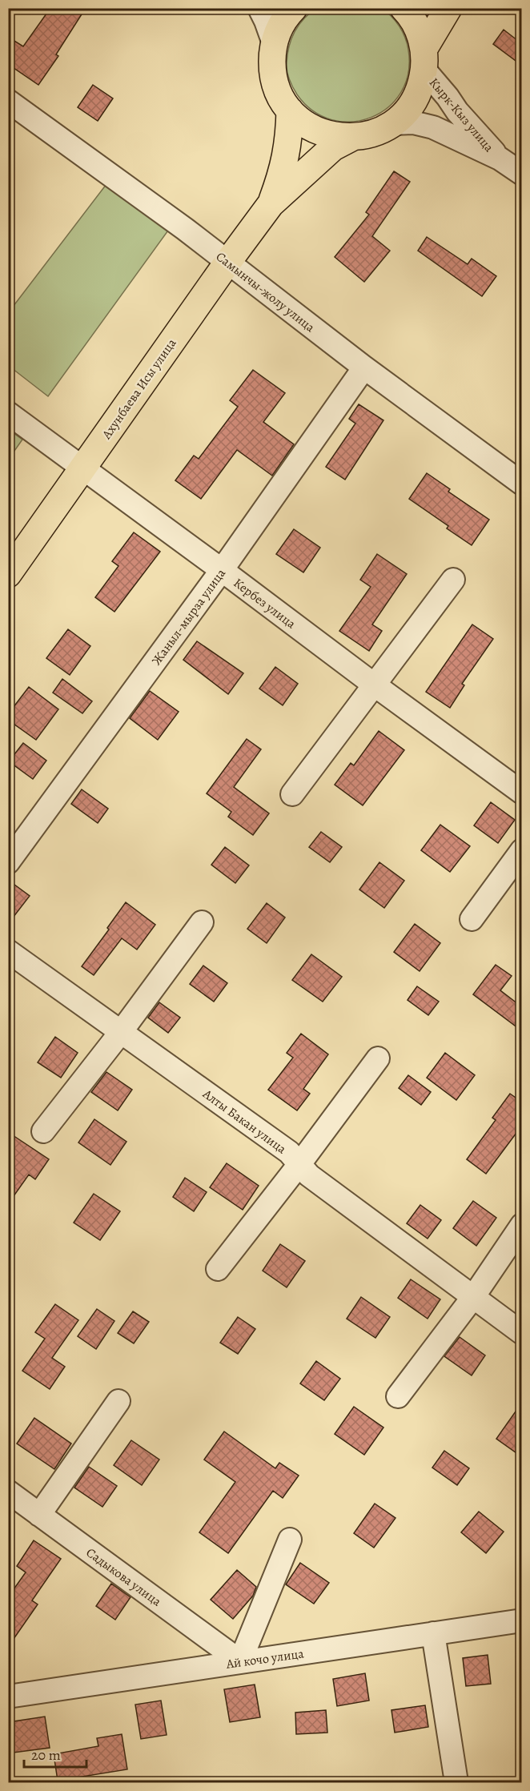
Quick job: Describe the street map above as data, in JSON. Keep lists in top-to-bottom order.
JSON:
{
  "streets": {
    "main road": ["Ахунбаева Исы улица"],
    "street": [
      "Кырк-Кыз улица",
      "Самынчы-жолу улица",
      "Кербез улица",
      "Жаныл-мырза улица",
      "Алты Бакан улица",
      "Садыкова улица",
      "Ай кочо улица"
    ]
  },
  "crossings": [
    ["Самынчы-жолу улица", "Ахунбаева Исы улица"],
    ["Самынчы-жолу улица", "Жаныл-мырза улица"],
    ["Ахунбаева Исы улица", "Кербез улица"],
    ["Кербез улица", "Жаныл-мырза улица"],
    ["Садыкова улица", "Ай кочо улица"]
  ],
  "scale_bar": "20 m"
}
